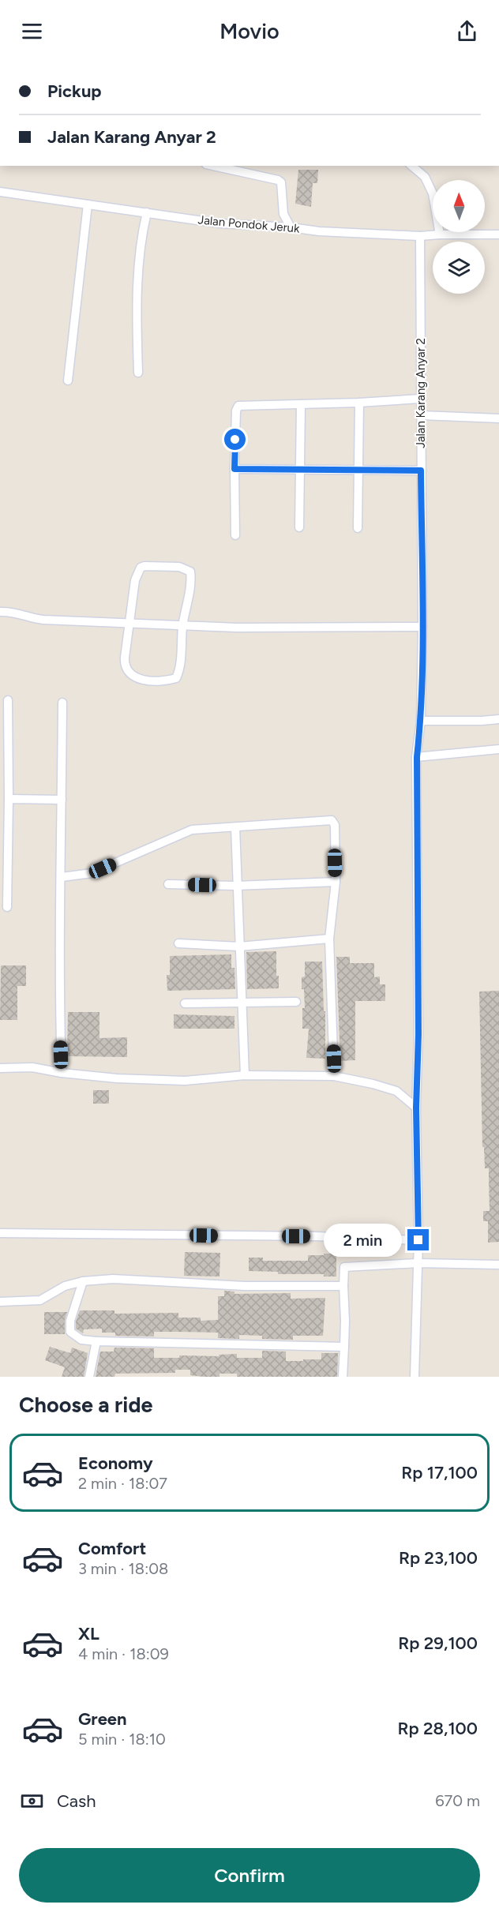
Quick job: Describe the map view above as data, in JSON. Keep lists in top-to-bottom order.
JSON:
{
  "streets": {
    "street": ["Jalan Pondok Jeruk", "Jalan Karang Anyar 2"]
  },
  "crossings": [
    ["Jalan Pondok Jeruk", "Jalan Karang Anyar 2"]
  ],
  "north": "top",
  "page": {
    "header": "Movio",
    "banner": ["Pickup", "Jalan Karang Anyar 2"],
    "bubble": "2 min",
    "heading": "Choose a ride",
    "list": [
      {
        "name": "Economy",
        "note": "2 min · 18:07",
        "value": "Rp 17,100"
      },
      {
        "name": "Comfort",
        "note": "3 min · 18:08",
        "value": "Rp 23,100"
      },
      {
        "name": "XL",
        "note": "4 min · 18:09",
        "value": "Rp 29,100"
      },
      {
        "name": "Green",
        "note": "5 min · 18:10",
        "value": "Rp 28,100"
      }
    ],
    "pay": ["Cash", "670 m"],
    "buttons": "Confirm"
  }
}
